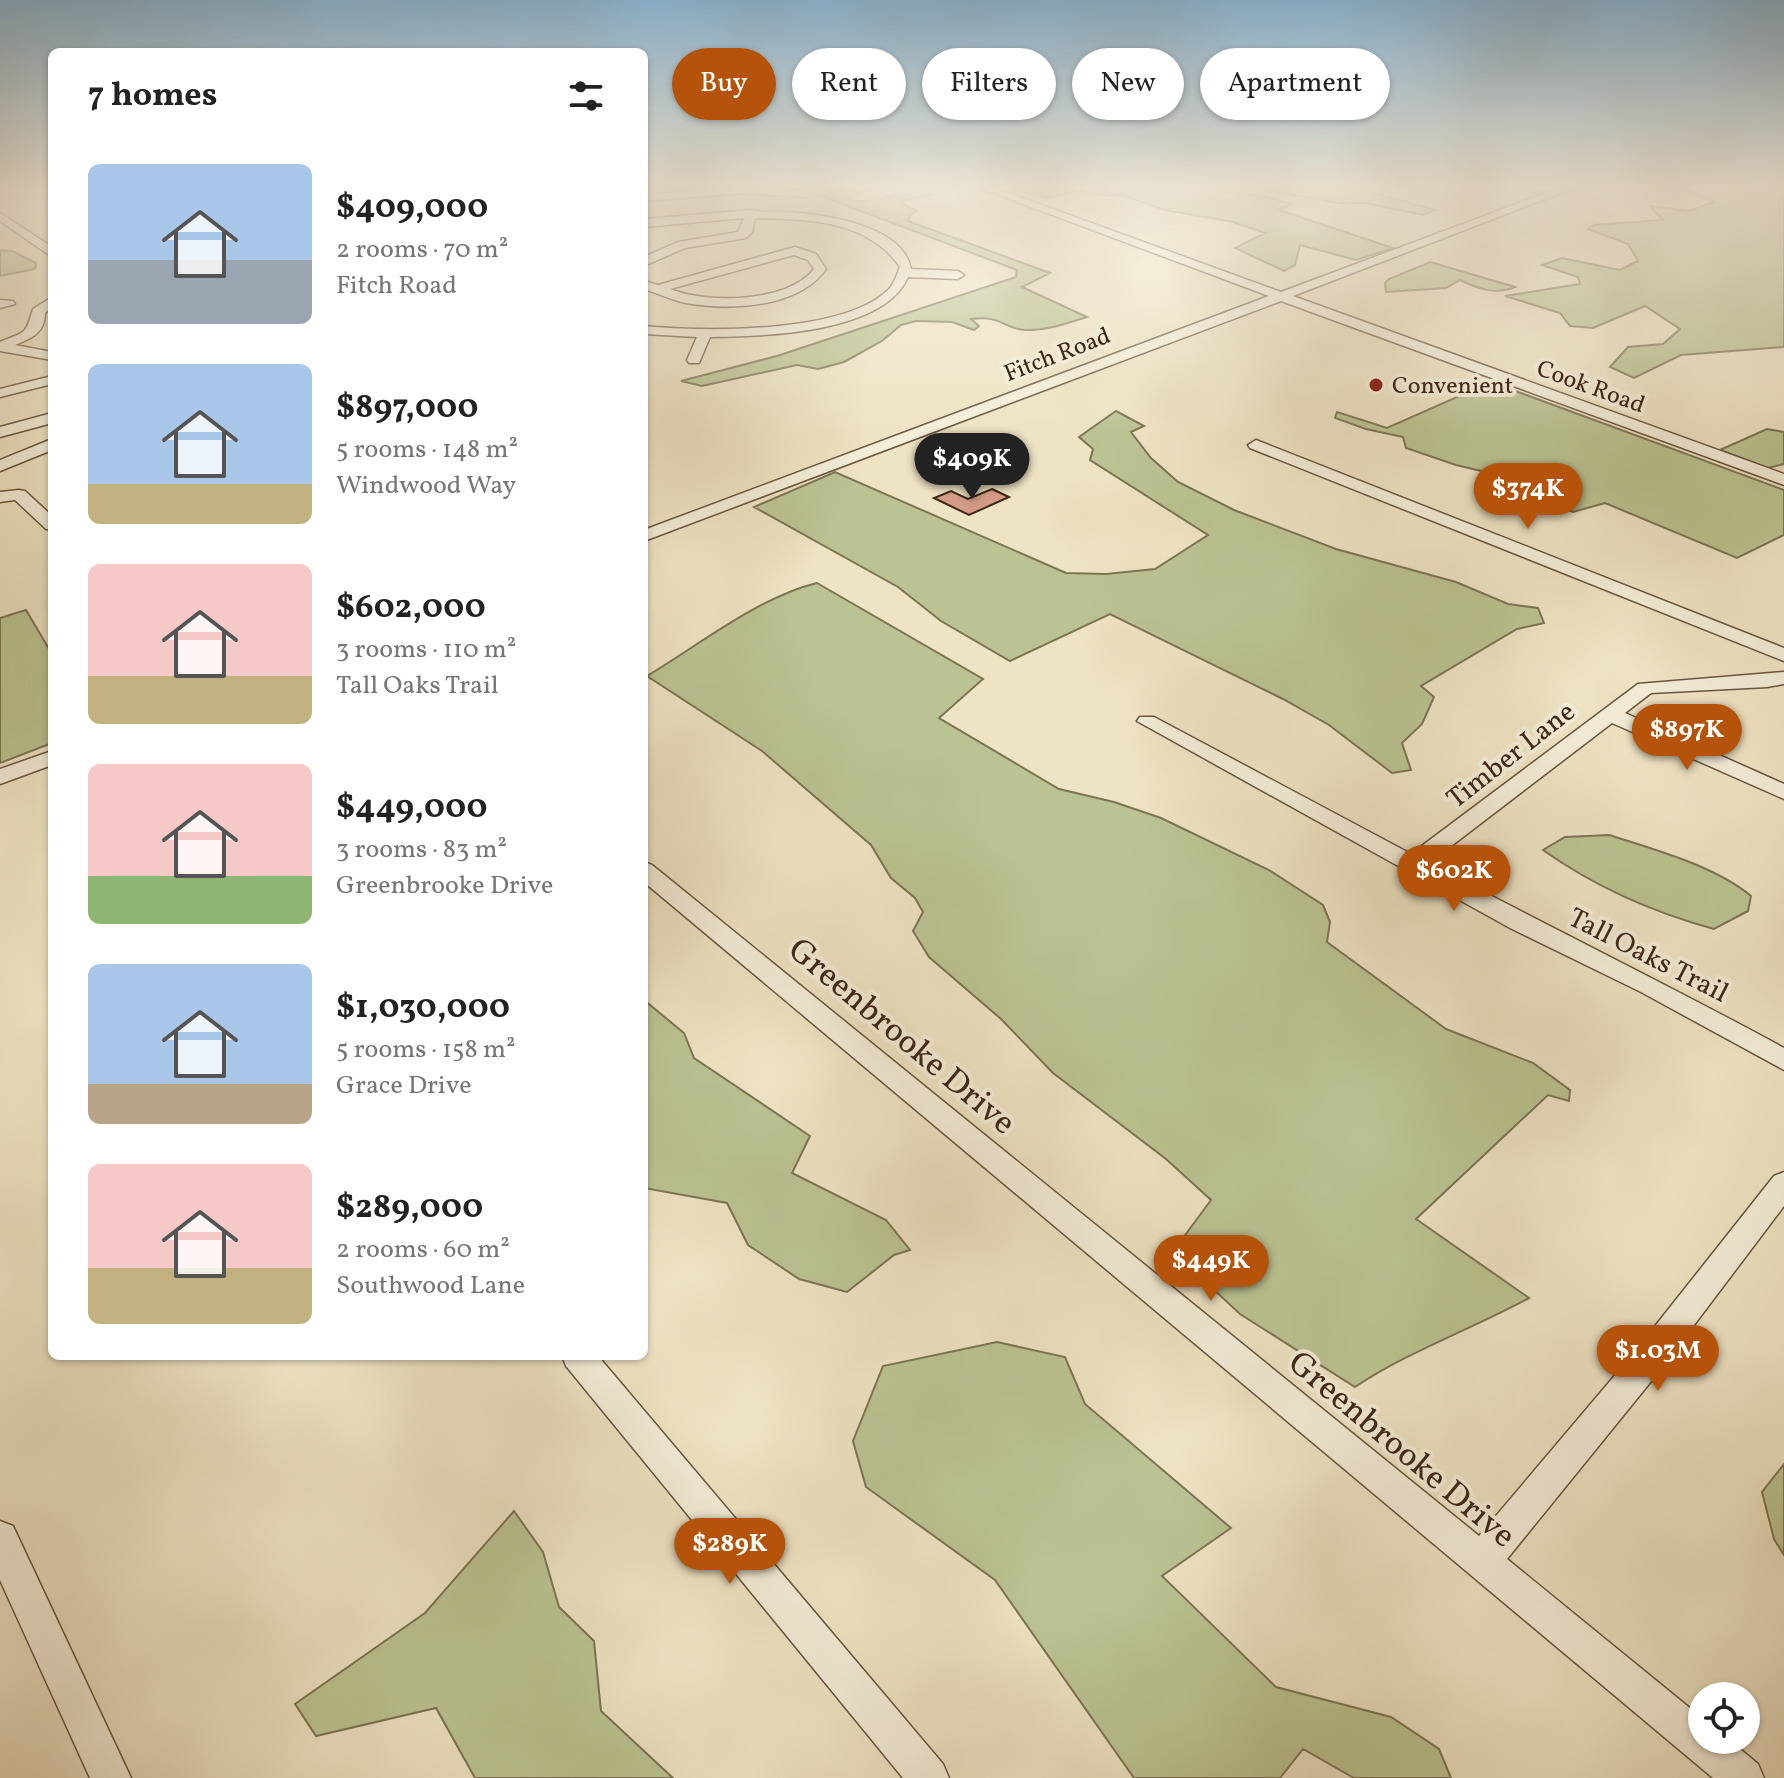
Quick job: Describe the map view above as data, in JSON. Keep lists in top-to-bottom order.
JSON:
{
  "streets": {
    "street": [
      "Fitch Road",
      "Cook Road",
      "Timber Lane",
      "Tall Oaks Trail",
      "Greenbrooke Drive"
    ]
  },
  "crossings": [
    ["Fitch Road", "Cook Road"],
    ["Timber Lane", "Tall Oaks Trail"]
  ],
  "places": ["Convenient"],
  "page": {
    "chip": [
      "Buy",
      "Rent",
      "Filters",
      "New",
      "Apartment"
    ],
    "heading": "7 homes",
    "list": [
      {
        "name": "$409,000",
        "note": "2 rooms · 70 m² · Fitch Road"
      },
      {
        "name": "$897,000",
        "note": "5 rooms · 148 m² · Windwood Way"
      },
      {
        "name": "$602,000",
        "note": "3 rooms · 110 m² · Tall Oaks Trail"
      },
      {
        "name": "$449,000",
        "note": "3 rooms · 83 m² · Greenbrooke Drive"
      },
      {
        "name": "$1,030,000",
        "note": "5 rooms · 158 m² · Grace Drive"
      },
      {
        "name": "$289,000",
        "note": "2 rooms · 60 m² · Southwood Lane"
      }
    ],
    "price": [
      "$409K",
      "$374K",
      "$897K",
      "$602K",
      "$449K",
      "$1.03M",
      "$289K"
    ]
  }
}
